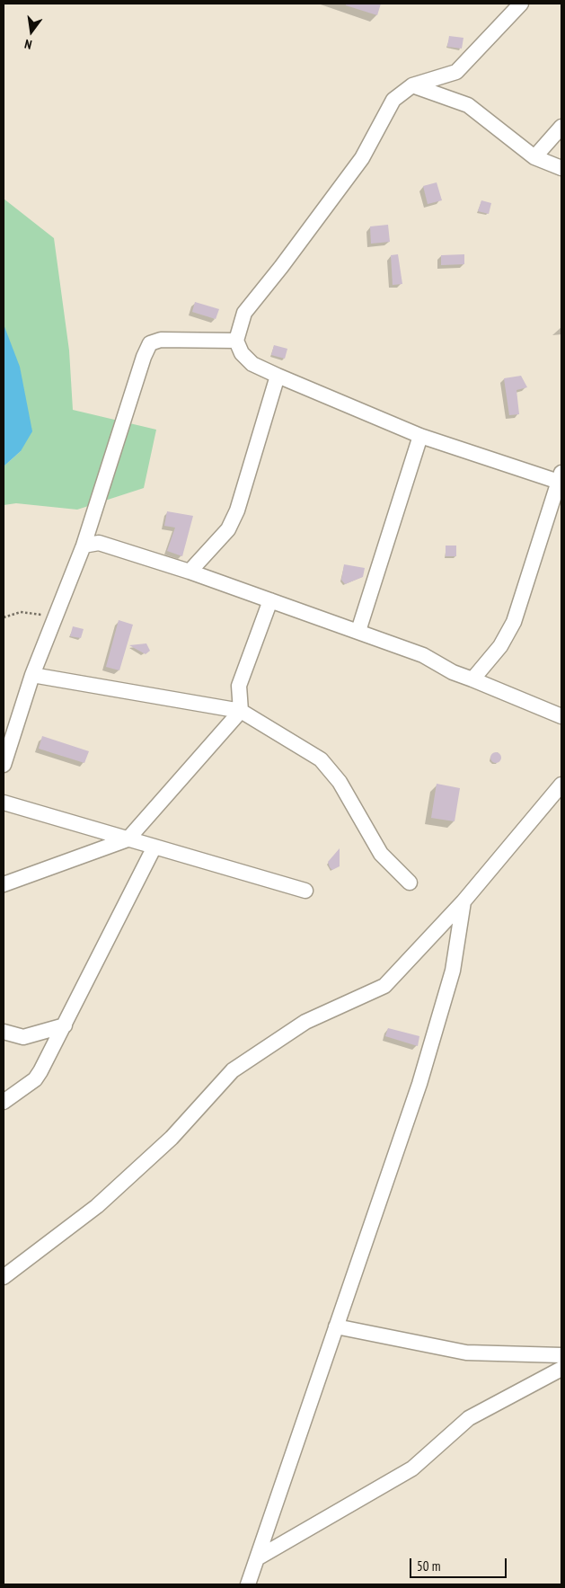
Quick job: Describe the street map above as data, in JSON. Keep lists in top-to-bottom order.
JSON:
{
  "scale_bar": "50 m",
  "north": "bottom"
}
